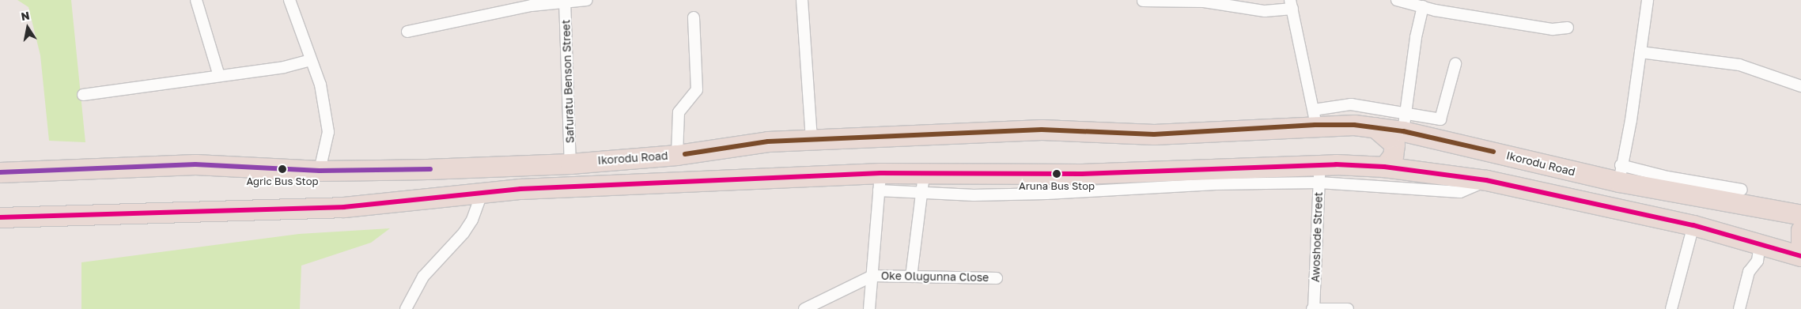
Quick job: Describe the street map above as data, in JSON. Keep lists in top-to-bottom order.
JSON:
{
  "streets": {
    "highway": ["Ikorodu Road"],
    "street": ["Safuratu Benson Street", "Awoshode Street", "Oke Olugunna Close"]
  },
  "crossings": [
    ["Safuratu Benson Street", "Ikorodu Road"]
  ],
  "places": ["Agric Bus Stop", "Aruna Bus Stop"],
  "north": "top"
}
